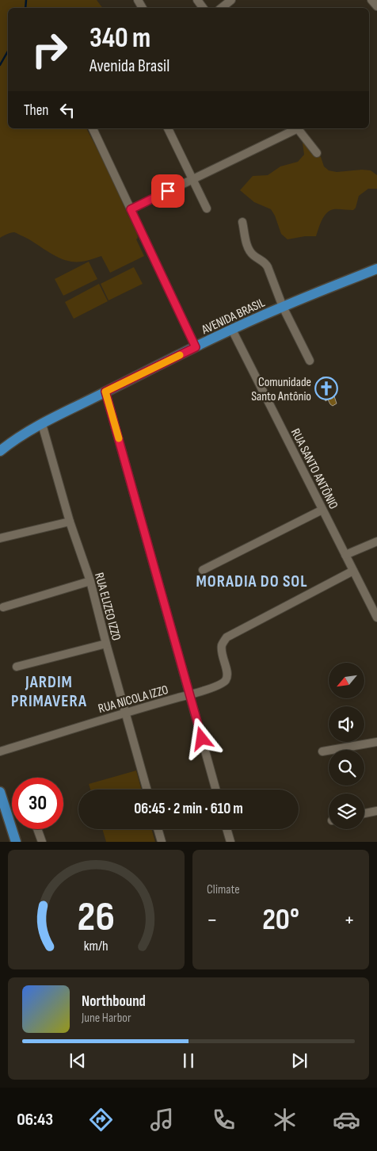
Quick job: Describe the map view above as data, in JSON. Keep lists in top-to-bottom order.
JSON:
{
  "streets": {
    "main road": ["AVENIDA BRASIL"],
    "street": ["RUA SANTO ANTÔNIO", "RUA ELIZEO IZZO", "RUA NICOLA IZZO"]
  },
  "crossings": [
    ["AVENIDA BRASIL", "RUA SANTO ANTÔNIO"],
    ["AVENIDA BRASIL", "RUA ELIZEO IZZO"],
    ["RUA SANTO ANTÔNIO", "RUA NICOLA IZZO"],
    ["RUA ELIZEO IZZO", "RUA NICOLA IZZO"]
  ],
  "districts": ["MORADIA DO SOL", "JARDIM PRIMAVERA"],
  "places": {
    "church": ["Comunidade Santo Antônio"]
  },
  "north": "bottom left",
  "page": {
    "turn": ["340 m", "Avenida Brasil"],
    "then": "Then",
    "limit": "30",
    "trip": "06:45 · 2 min · 610 m",
    "tile": "Climate",
    "heat": ["−", "20°", "+"],
    "song": ["Northbound", "June Harbor"],
    "tabs": "06:43",
    "gauge": ["26", "km/h"]
  }
}
